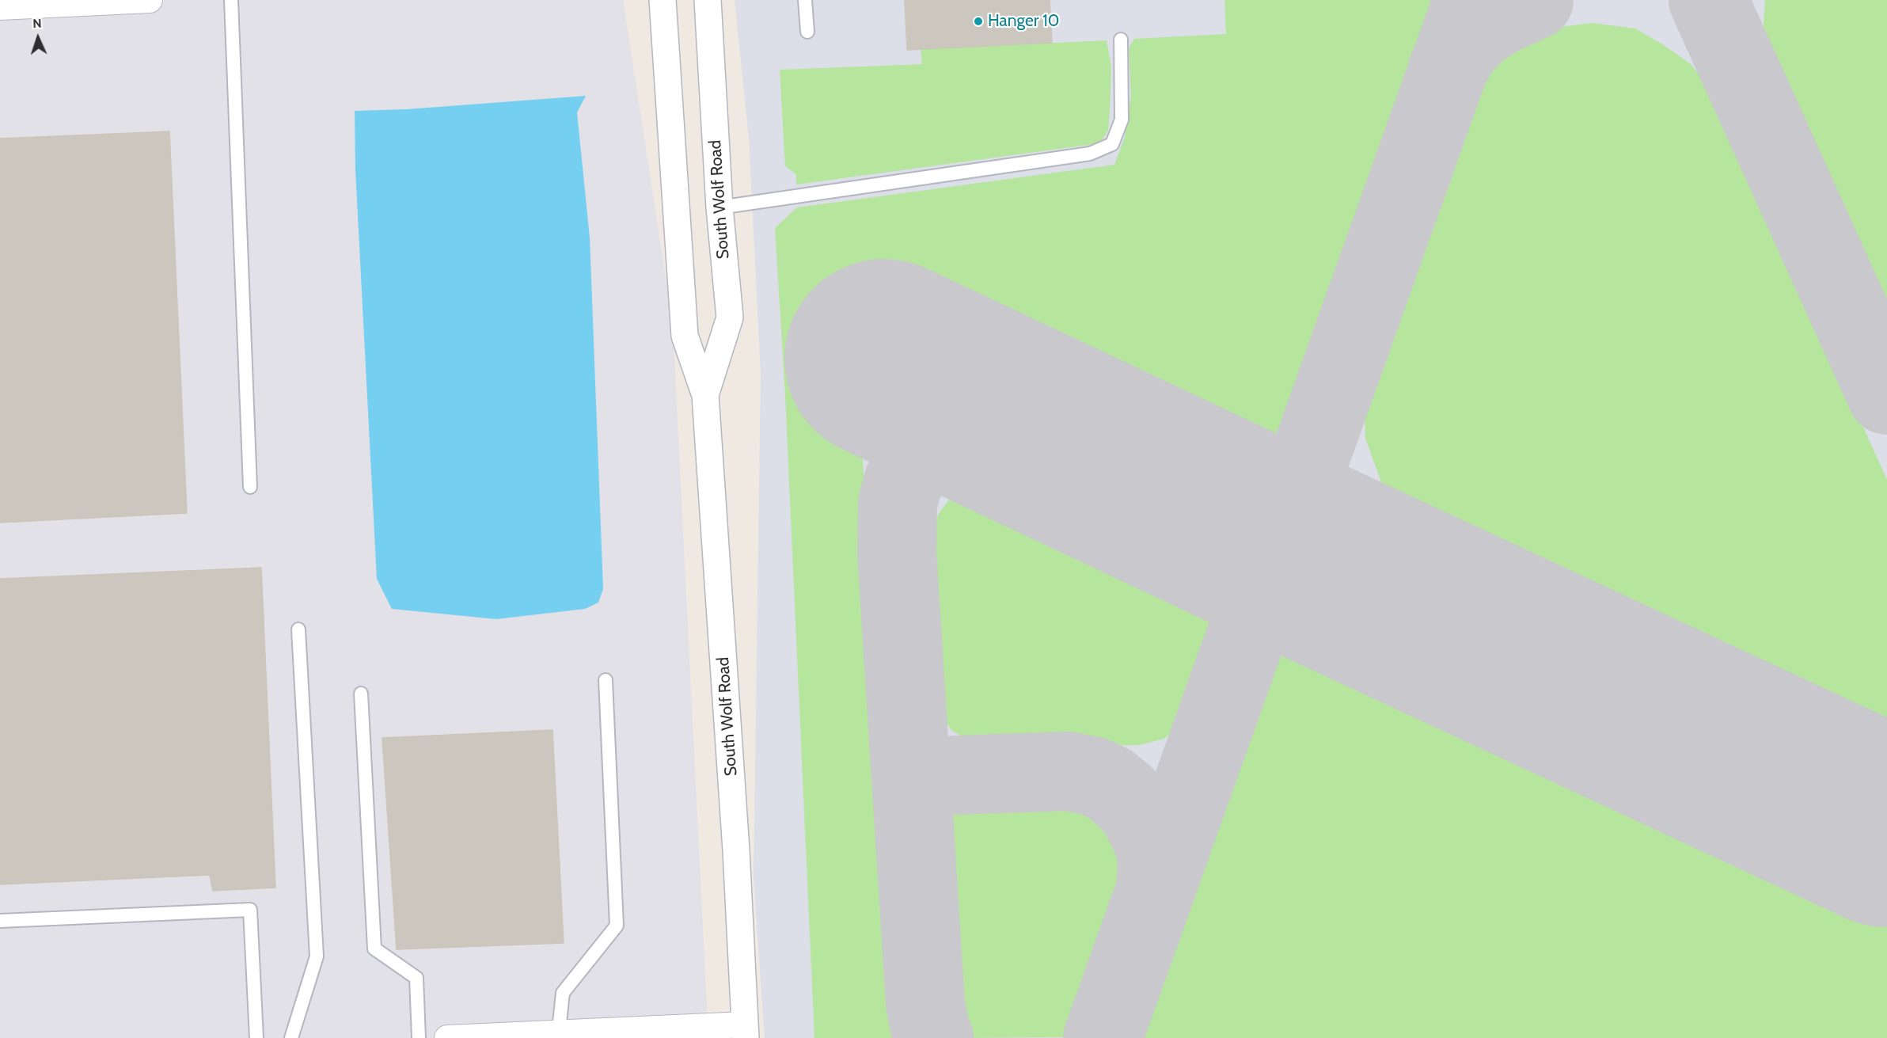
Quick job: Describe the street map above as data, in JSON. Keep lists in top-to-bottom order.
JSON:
{
  "streets": {
    "main road": ["South Wolf Road"]
  },
  "places": ["Hanger 10"],
  "north": "top"
}
